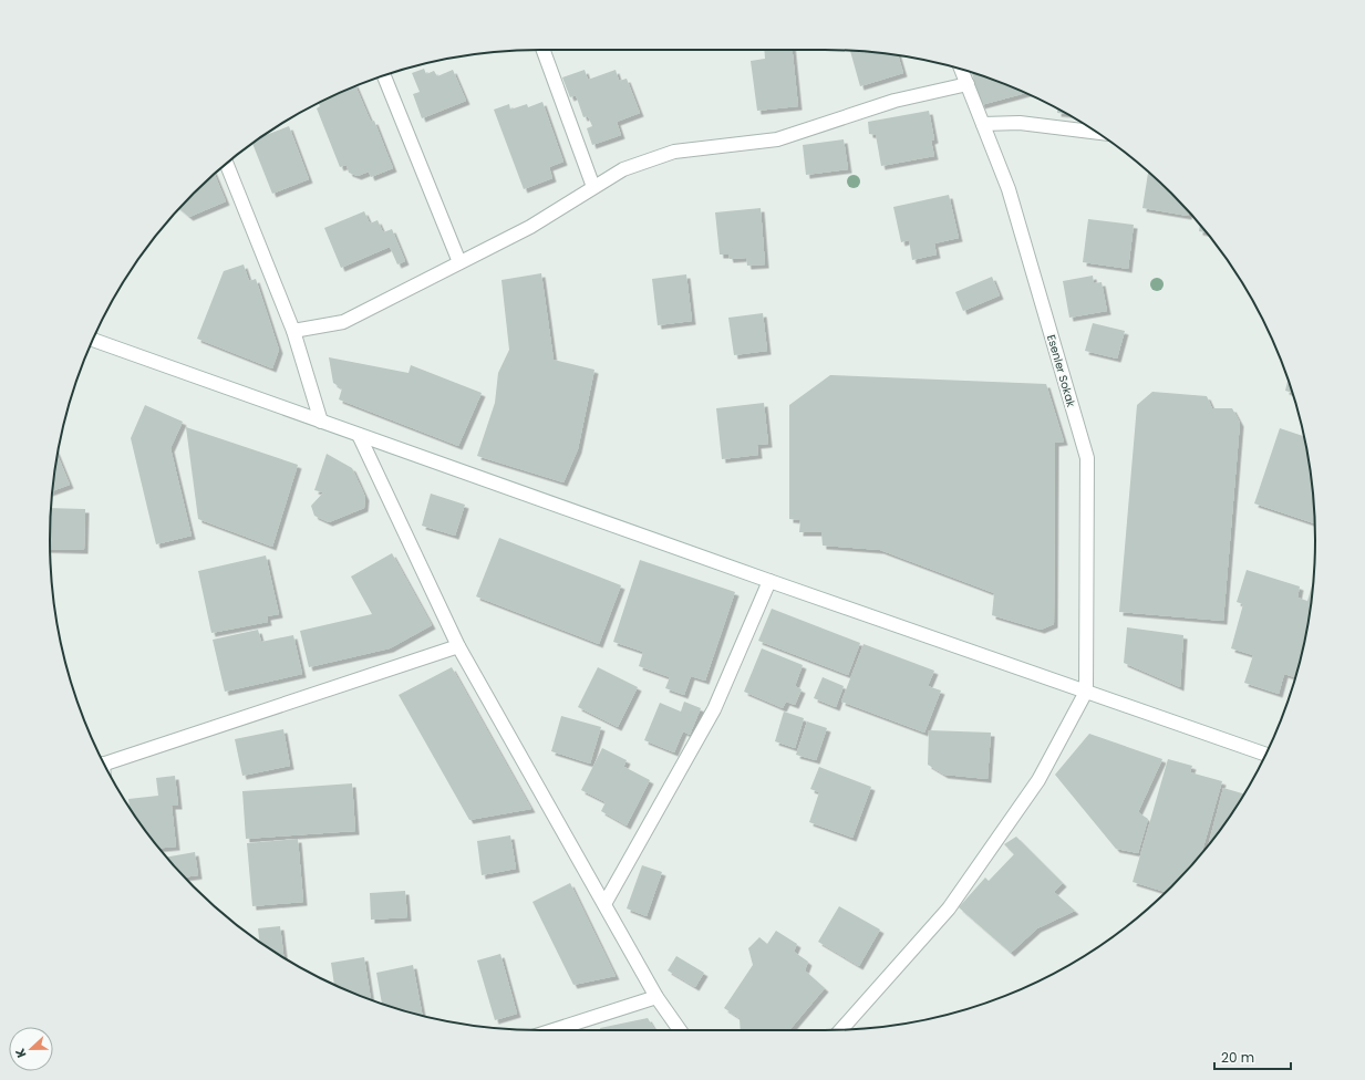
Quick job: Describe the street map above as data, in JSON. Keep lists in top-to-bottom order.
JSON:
{
  "streets": {
    "street": ["Esenler Sokak"]
  },
  "scale_bar": "20 m",
  "north": "left"
}
